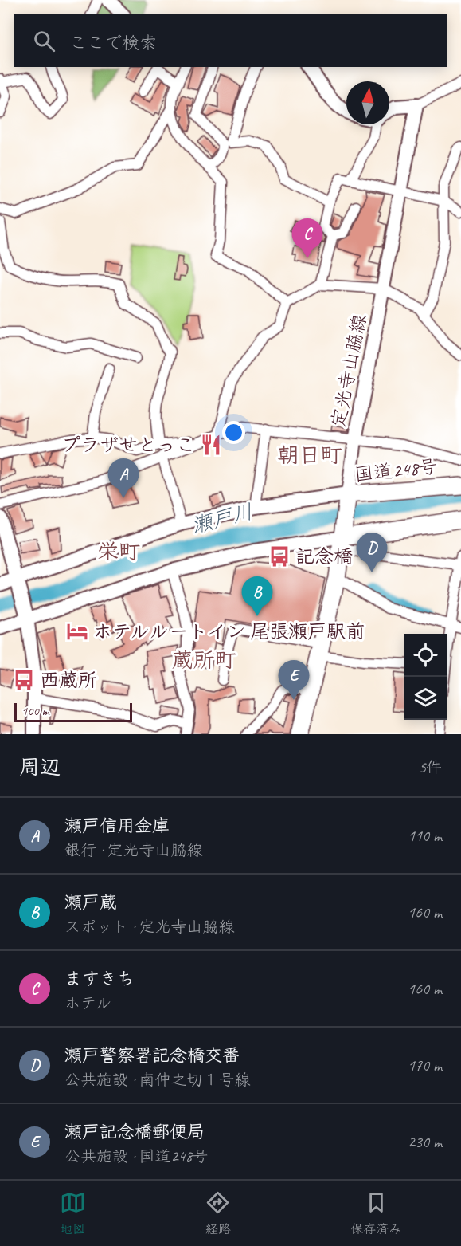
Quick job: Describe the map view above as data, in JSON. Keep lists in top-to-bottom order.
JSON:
{
  "streets": {
    "highway": ["国道248号"],
    "main road": ["定光寺山脇線"]
  },
  "crossings": [
    ["定光寺山脇線", "国道248号"]
  ],
  "districts": ["朝日町", "栄町", "蔵所町"],
  "water": ["瀬戸川"],
  "places": {
    "restaurant": ["プラザせとっこ"],
    "bus stop": ["記念橋", "西蔵所"],
    "hotel": ["ホテルルートイン 尾張瀬戸駅前"]
  },
  "scale_bar": "100 m",
  "north": "top",
  "page": {
    "search": "ここで検索",
    "pins": [
      "C",
      "A",
      "D",
      "B",
      "E"
    ],
    "scale": "100 m",
    "heading": ["周辺", "5件"],
    "list": [
      {
        "mark": "A",
        "name": "瀬戸信用金庫",
        "note": "銀行 · 定光寺山脇線",
        "value": "110 m"
      },
      {
        "mark": "B",
        "name": "瀬戸蔵",
        "note": "スポット · 定光寺山脇線",
        "value": "160 m"
      },
      {
        "mark": "C",
        "name": "ますきち",
        "note": "ホテル",
        "value": "160 m"
      },
      {
        "mark": "D",
        "name": "瀬戸警察署記念橋交番",
        "note": "公共施設 · 南仲之切１号線",
        "value": "170 m"
      },
      {
        "mark": "E",
        "name": "瀬戸記念橋郵便局",
        "note": "公共施設 · 国道248号",
        "value": "230 m"
      }
    ],
    "nav": ["地図", "経路", "保存済み"]
  }
}
